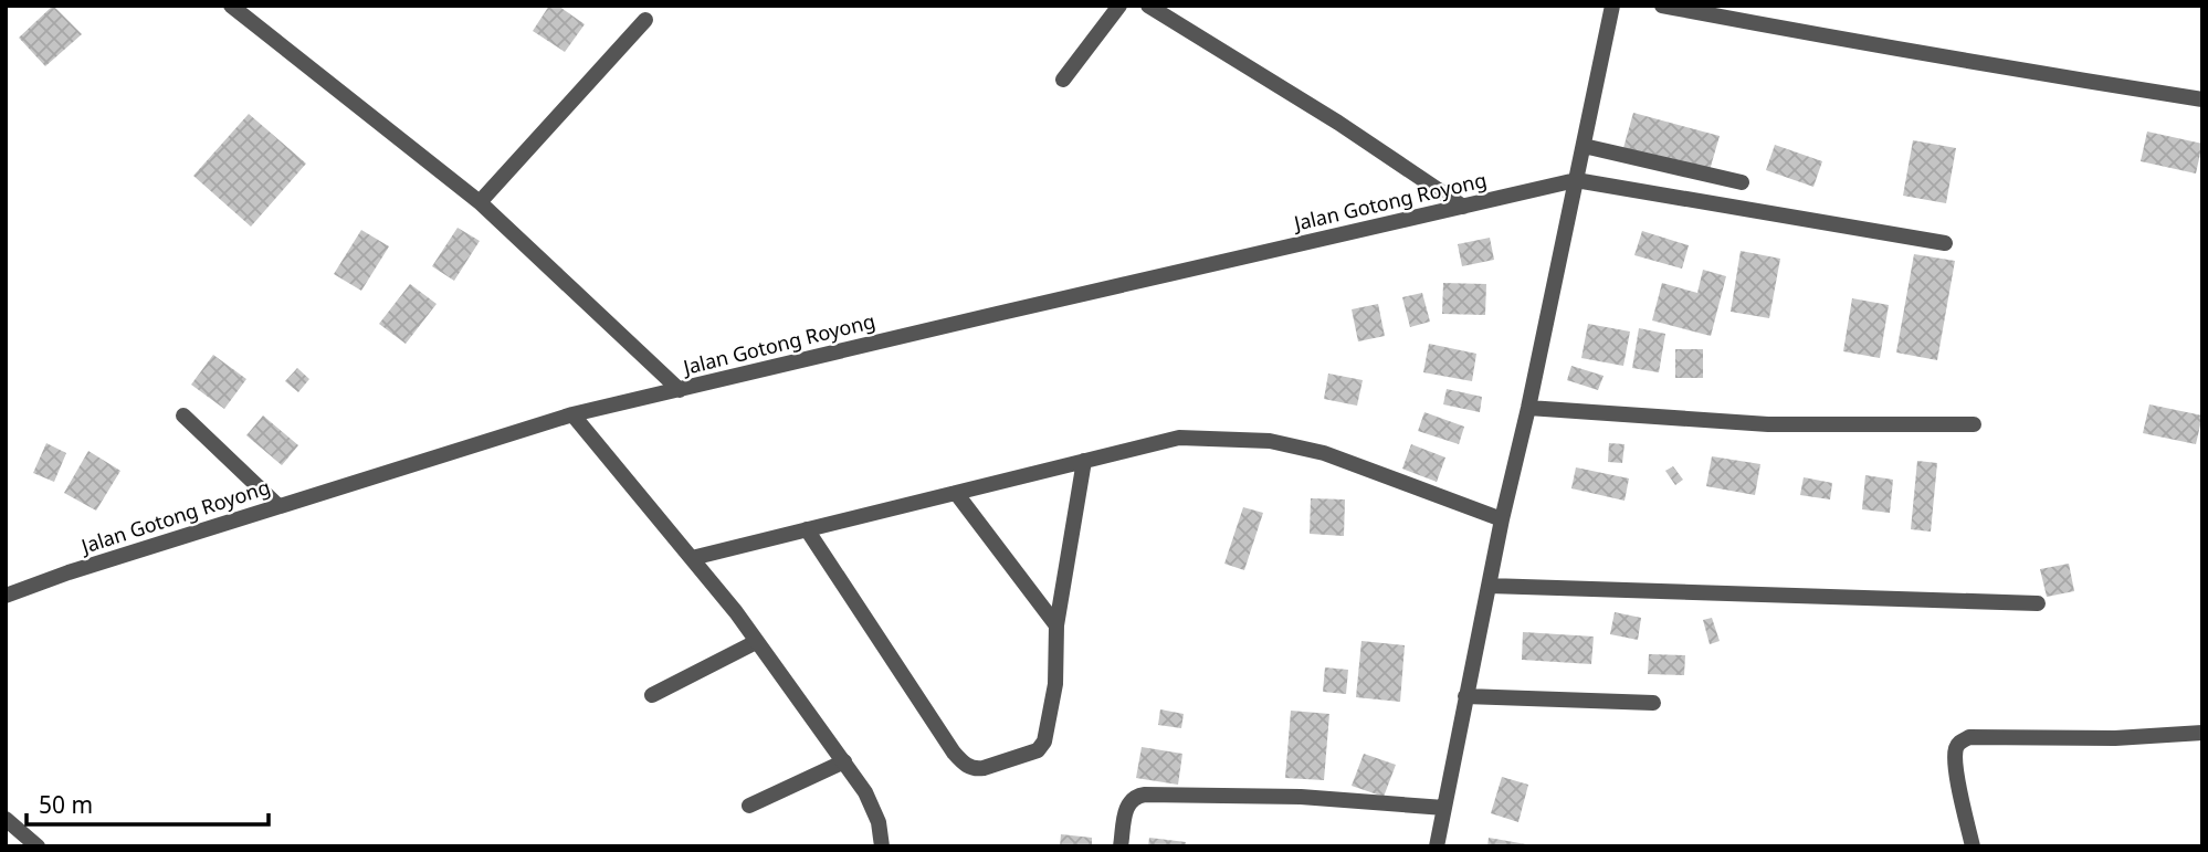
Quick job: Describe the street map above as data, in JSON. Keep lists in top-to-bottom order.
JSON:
{
  "streets": {
    "street": ["Jalan Gotong Royong"]
  },
  "scale_bar": "50 m"
}
